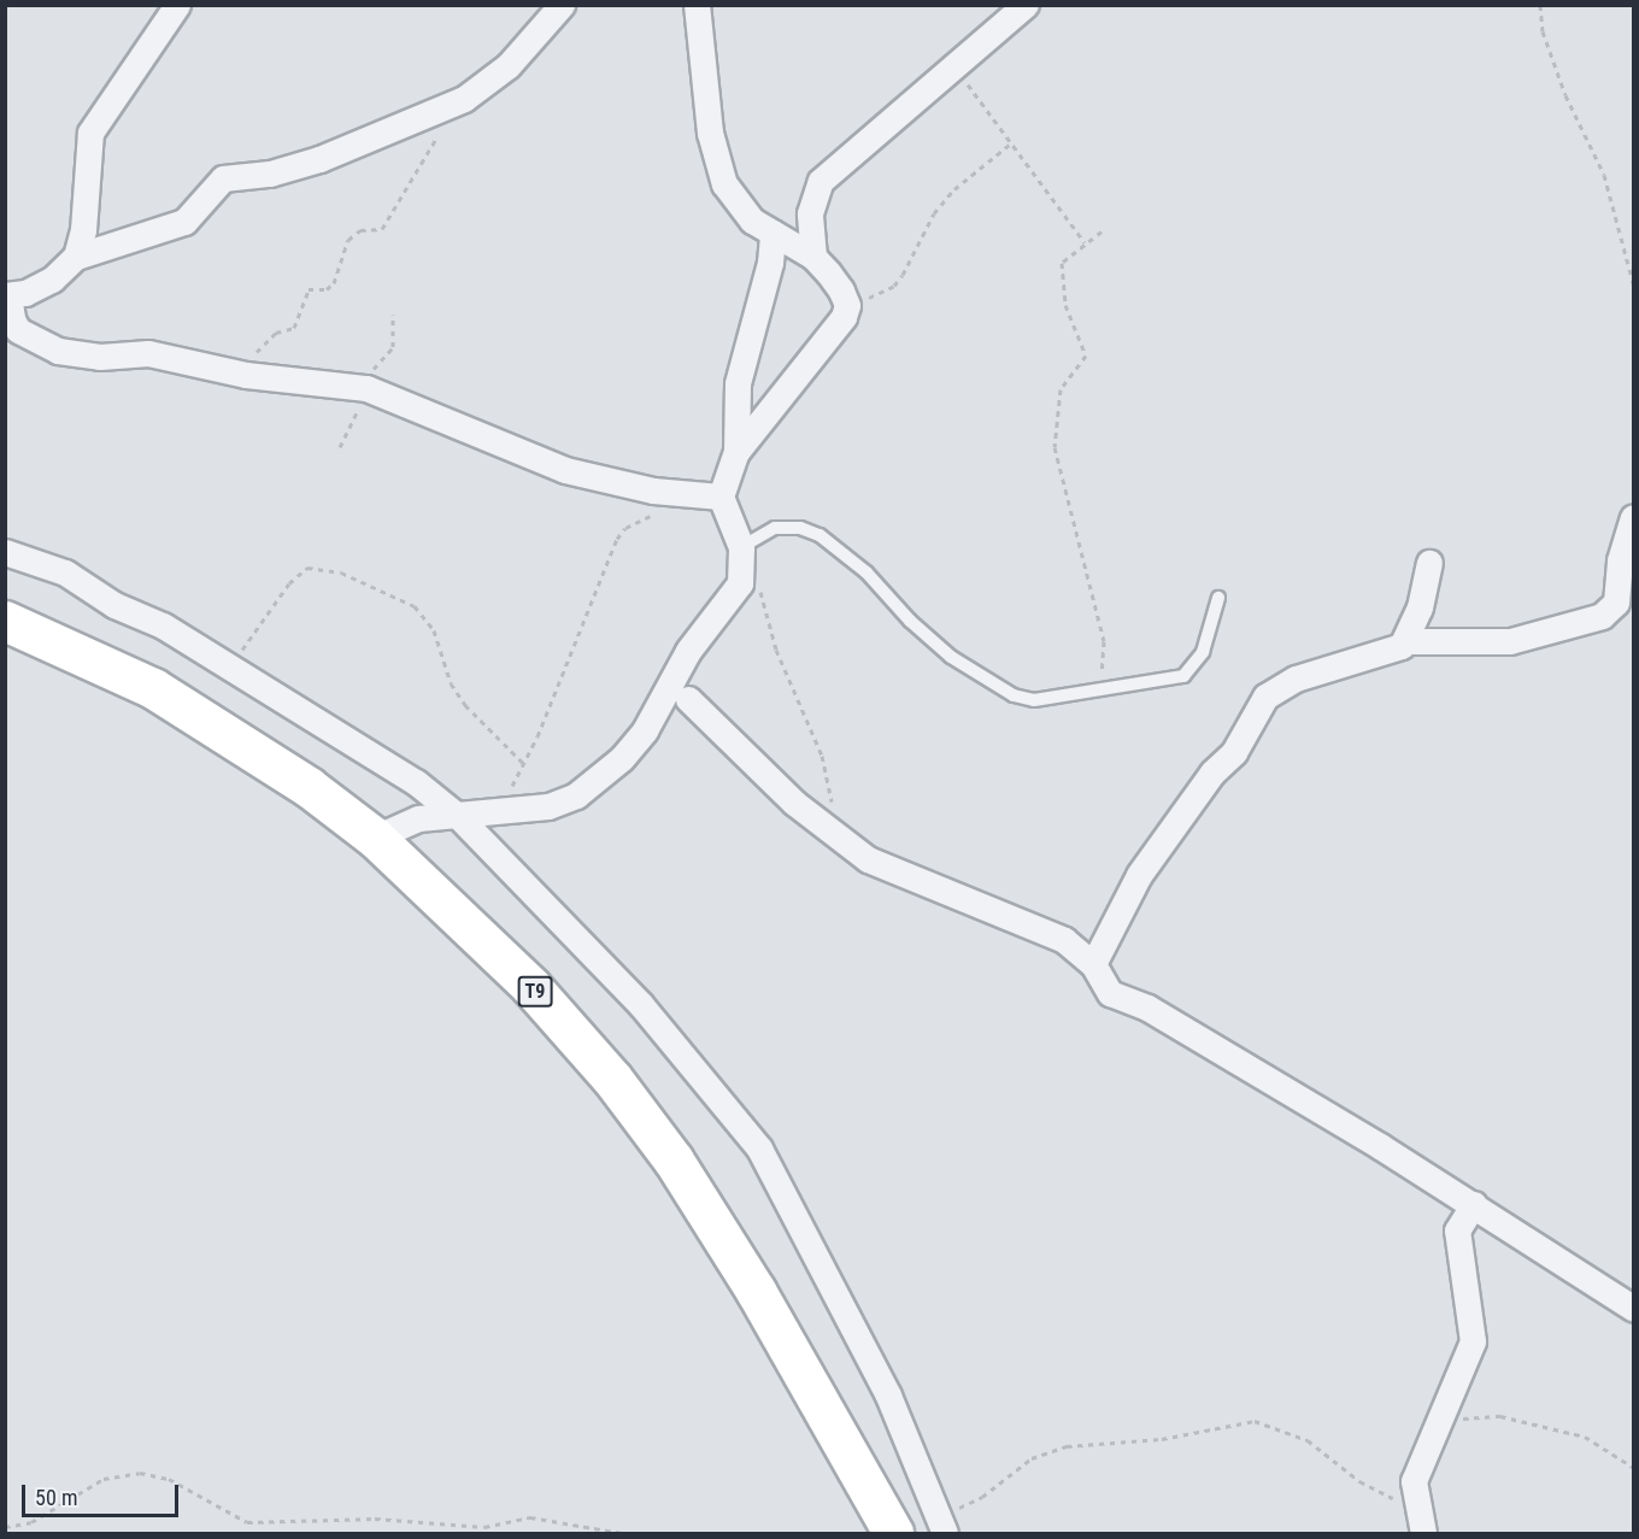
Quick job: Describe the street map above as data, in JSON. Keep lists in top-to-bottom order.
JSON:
{
  "streets": {
    "highway": ["T9"]
  },
  "scale_bar": "50 m"
}
